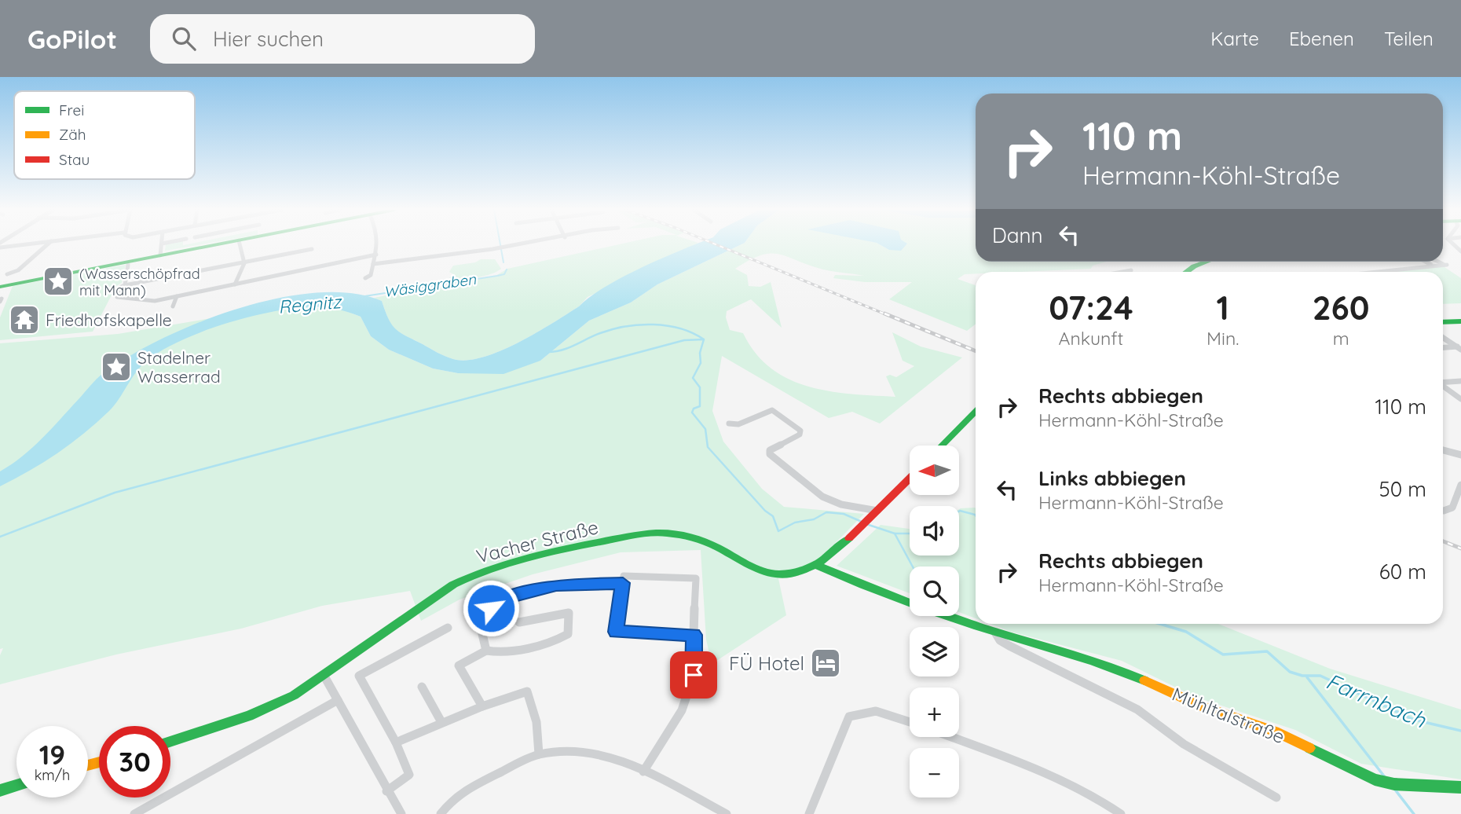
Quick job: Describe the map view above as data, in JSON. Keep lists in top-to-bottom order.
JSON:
{
  "streets": {
    "street": ["Vacher Straße", "Mühltalstraße"]
  },
  "crossings": [
    ["Vacher Straße", "Mühltalstraße"]
  ],
  "water": ["Wäsiggraben", "Regnitz", "Farrnbach"],
  "places": {
    "place": ["(Wasserschöpfrad mit Mann)", "Stadelner Wasserrad"],
    "temple": ["Friedhofskapelle"],
    "hotel": ["FÜ Hotel"]
  },
  "legend": ["Frei", "Zäh", "Stau"],
  "north": "left",
  "page": {
    "header": "GoPilot",
    "search": "Hier suchen",
    "nav": ["Karte", "Ebenen", "Teilen"],
    "turn": ["110 m", "Hermann-Köhl-Straße"],
    "then": "Dann",
    "eta": [
      "07:24",
      "Ankunft",
      "1",
      "Min.",
      "260",
      "m"
    ],
    "list": [
      {
        "name": "Rechts abbiegen",
        "note": "Hermann-Köhl-Straße",
        "value": "110 m"
      },
      {
        "name": "Links abbiegen",
        "note": "Hermann-Köhl-Straße",
        "value": "50 m"
      },
      {
        "name": "Rechts abbiegen",
        "note": "Hermann-Köhl-Straße",
        "value": "60 m"
      }
    ],
    "map_buttons": ["+", "−"],
    "speed": "19 km/h",
    "limit": "30"
  }
}
